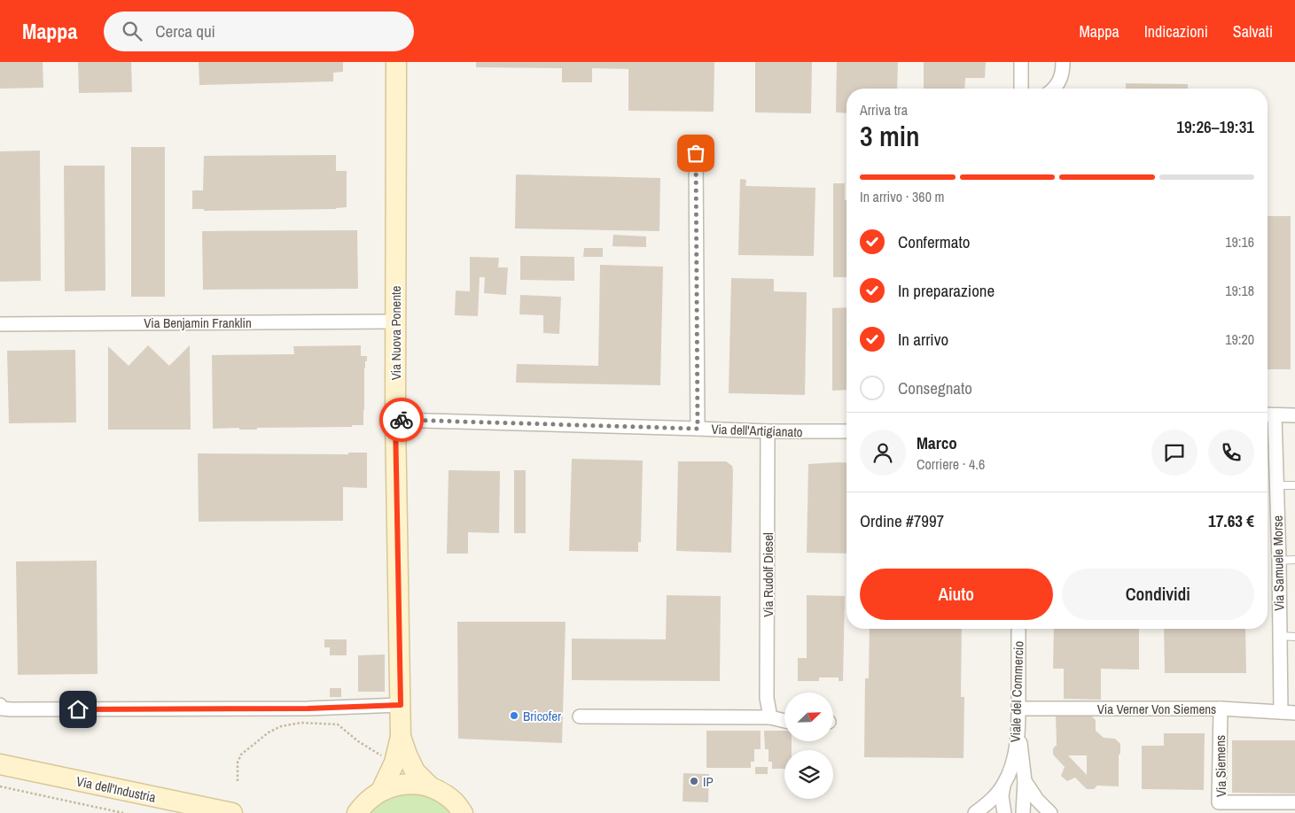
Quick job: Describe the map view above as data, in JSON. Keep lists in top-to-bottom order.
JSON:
{
  "streets": {
    "street": [
      "Via Benjamin Franklin",
      "Via Nuova Ponente",
      "Via dell'Artigianato",
      "Via Samuele Morse",
      "Via Rudolf Diesel",
      "Viale del Commercio",
      "Via Verner Von Siemens",
      "Via Siemens",
      "Via dell'Industria"
    ]
  },
  "crossings": [
    ["Via Benjamin Franklin", "Via Nuova Ponente"],
    ["Via Nuova Ponente", "Via dell'Artigianato"],
    ["Via dell'Artigianato", "Via Rudolf Diesel"],
    ["Via Samuele Morse", "Via Verner Von Siemens"],
    ["Viale del Commercio", "Via Verner Von Siemens"],
    ["Via Verner Von Siemens", "Via Siemens"]
  ],
  "places": ["Bricofer", "IP"],
  "north": "top right",
  "page": {
    "header": "Mappa",
    "search": "Cerca qui",
    "nav": ["Mappa", "Indicazioni", "Salvati"],
    "heading": ["3 min", "Arriva tra", "19:26–19:31"],
    "panel": [
      "Marco",
      "Corriere · 4.6",
      "Ordine #7997",
      "17.63 €"
    ],
    "bar": "In arrivo · 360 m",
    "list": [
      ["Confermato", "19:16"],
      ["In preparazione", "19:18"],
      ["In arrivo", "19:20"],
      "Consegnato"
    ],
    "buttons": ["Aiuto", "Condividi"]
  }
}
